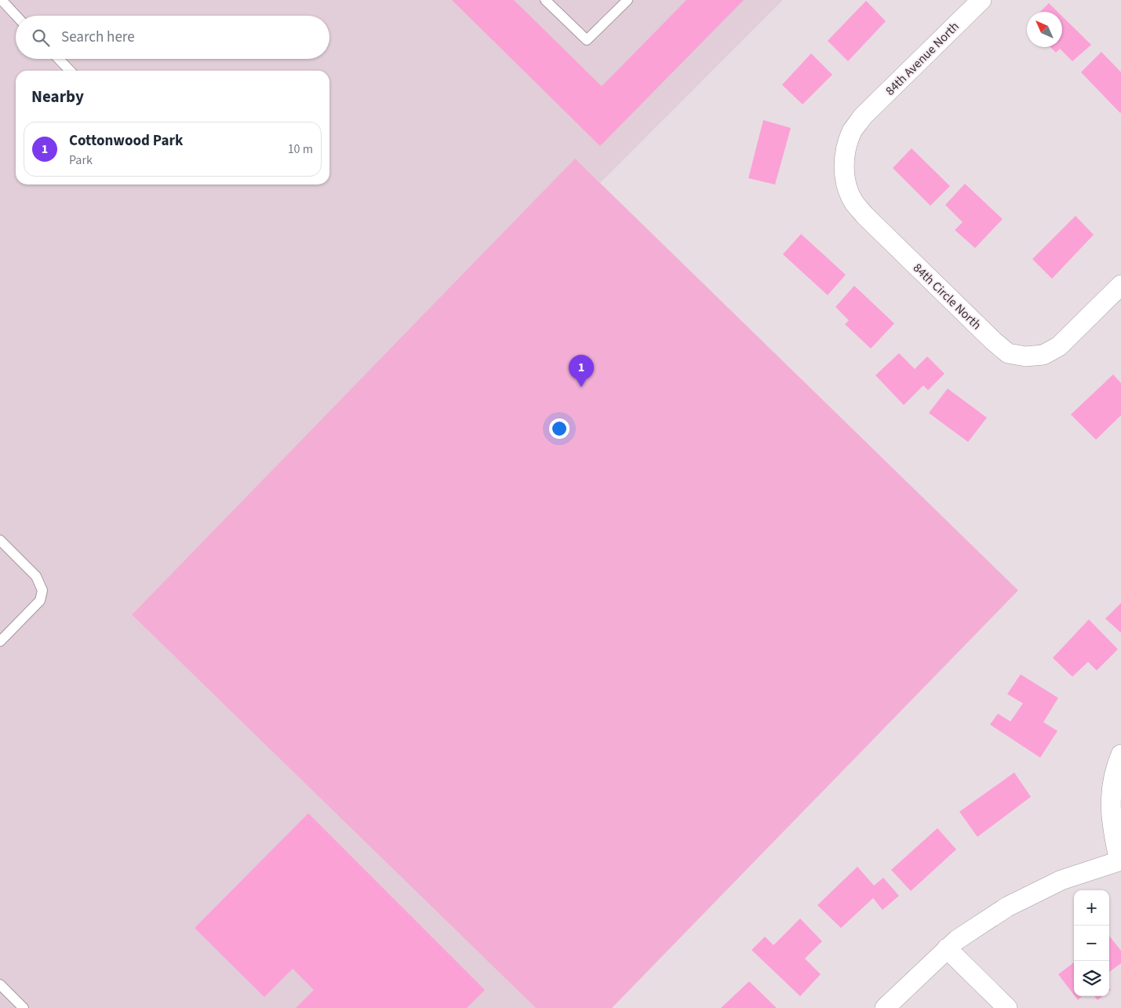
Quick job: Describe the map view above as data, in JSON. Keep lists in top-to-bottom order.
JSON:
{
  "streets": {
    "street": ["84th Avenue North", "84th Circle North"]
  },
  "crossings": [
    ["84th Avenue North", "84th Circle North"]
  ],
  "north": "top left",
  "page": {
    "search": "Search here",
    "heading": "Nearby",
    "list": [
      {
        "mark": "1",
        "name": "Cottonwood Park",
        "note": "Park",
        "value": "10 m"
      }
    ],
    "pins": "1",
    "map_buttons": ["+", "−"]
  }
}
